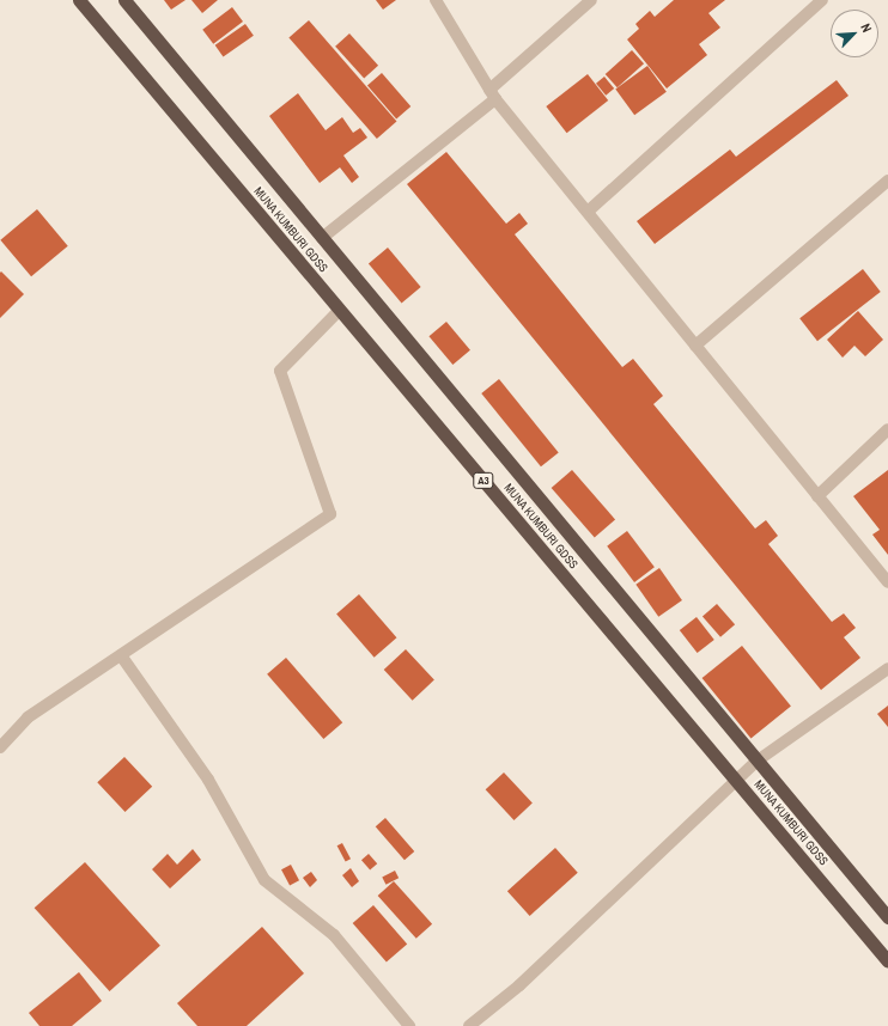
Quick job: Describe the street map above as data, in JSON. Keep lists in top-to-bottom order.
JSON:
{
  "streets": {
    "highway": ["MUNA KUMBURI GDSS", "A3"]
  },
  "north": "top right"
}
